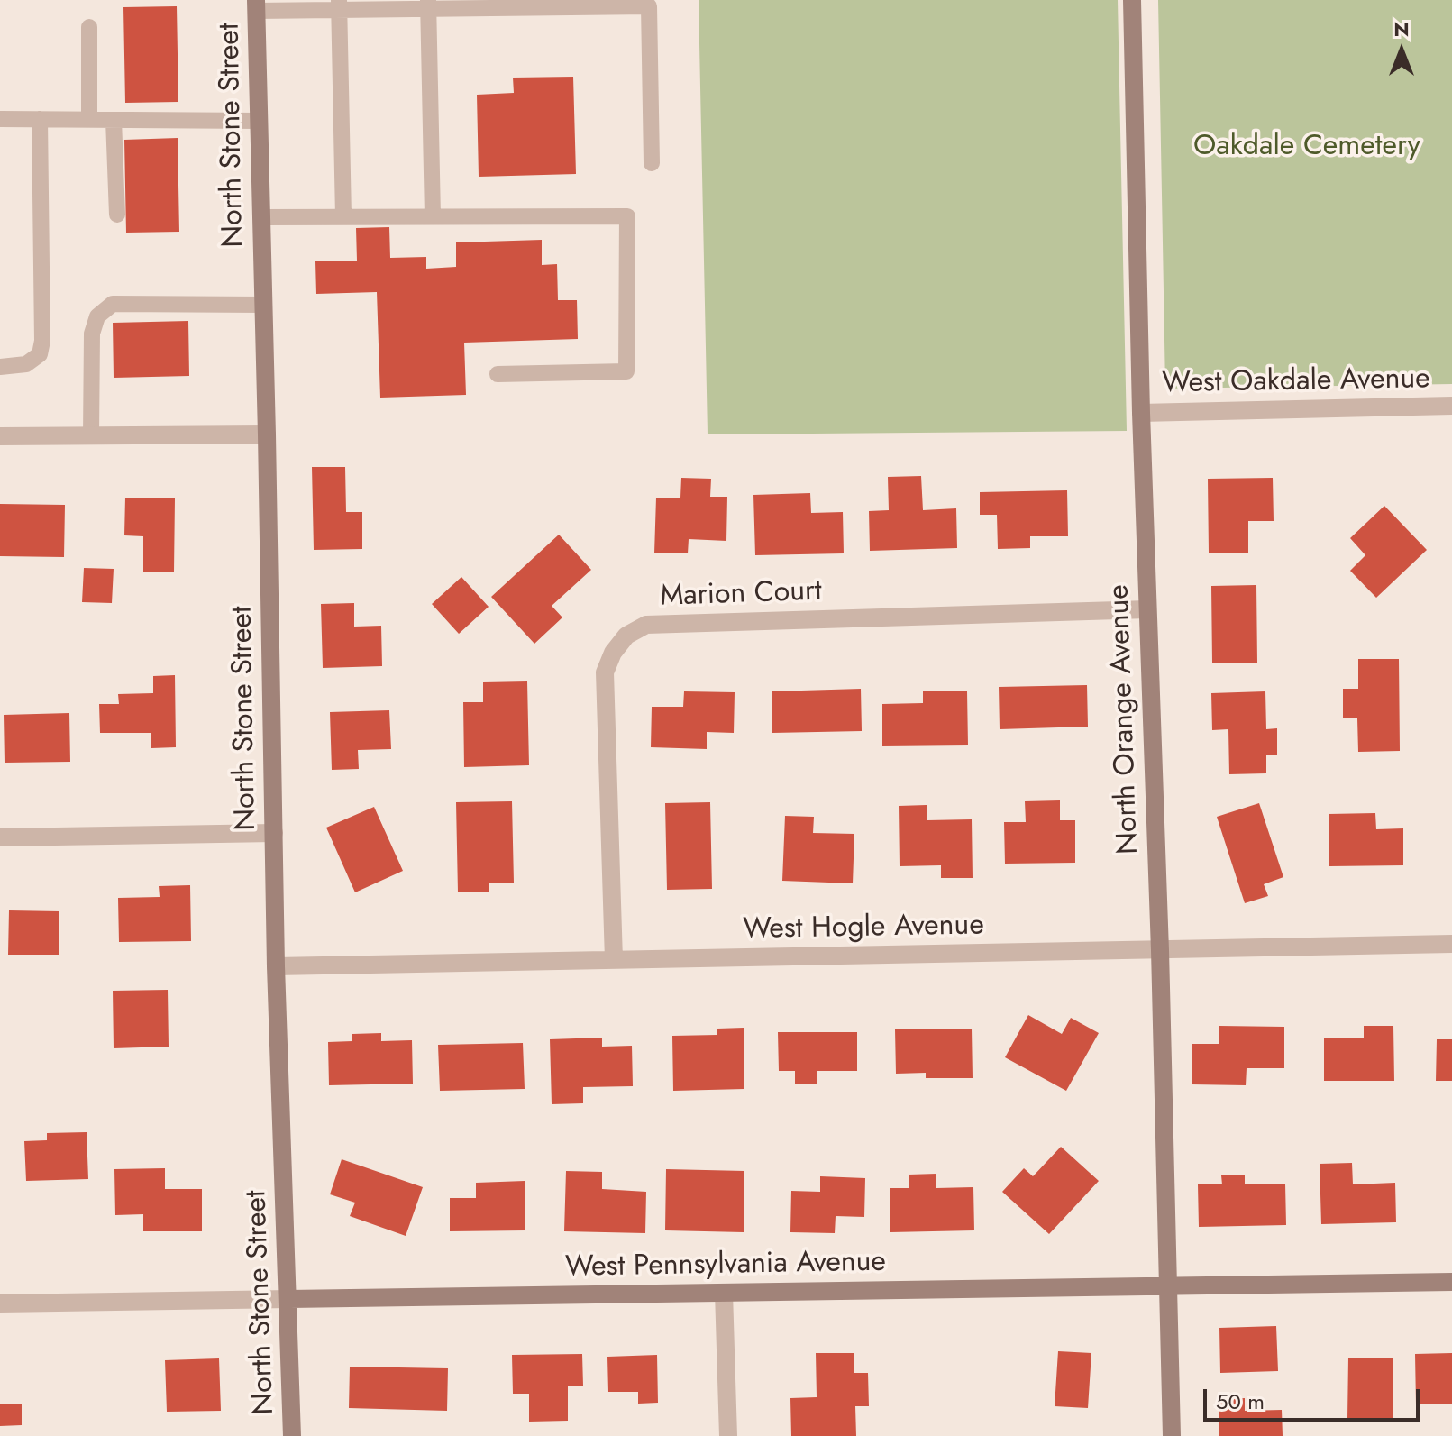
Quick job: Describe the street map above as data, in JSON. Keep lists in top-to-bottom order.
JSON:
{
  "streets": {
    "street": [
      "North Stone Street",
      "West Oakdale Avenue",
      "Marion Court",
      "North Orange Avenue",
      "West Hogle Avenue",
      "West Pennsylvania Avenue"
    ]
  },
  "crossings": [
    ["North Stone Street", "West Hogle Avenue"],
    ["North Stone Street", "West Pennsylvania Avenue"],
    ["West Oakdale Avenue", "North Orange Avenue"],
    ["Marion Court", "North Orange Avenue"],
    ["Marion Court", "West Hogle Avenue"],
    ["North Orange Avenue", "West Hogle Avenue"],
    ["North Orange Avenue", "West Pennsylvania Avenue"]
  ],
  "parks": ["Oakdale Cemetery"],
  "scale_bar": "50 m",
  "north": "top"
}
